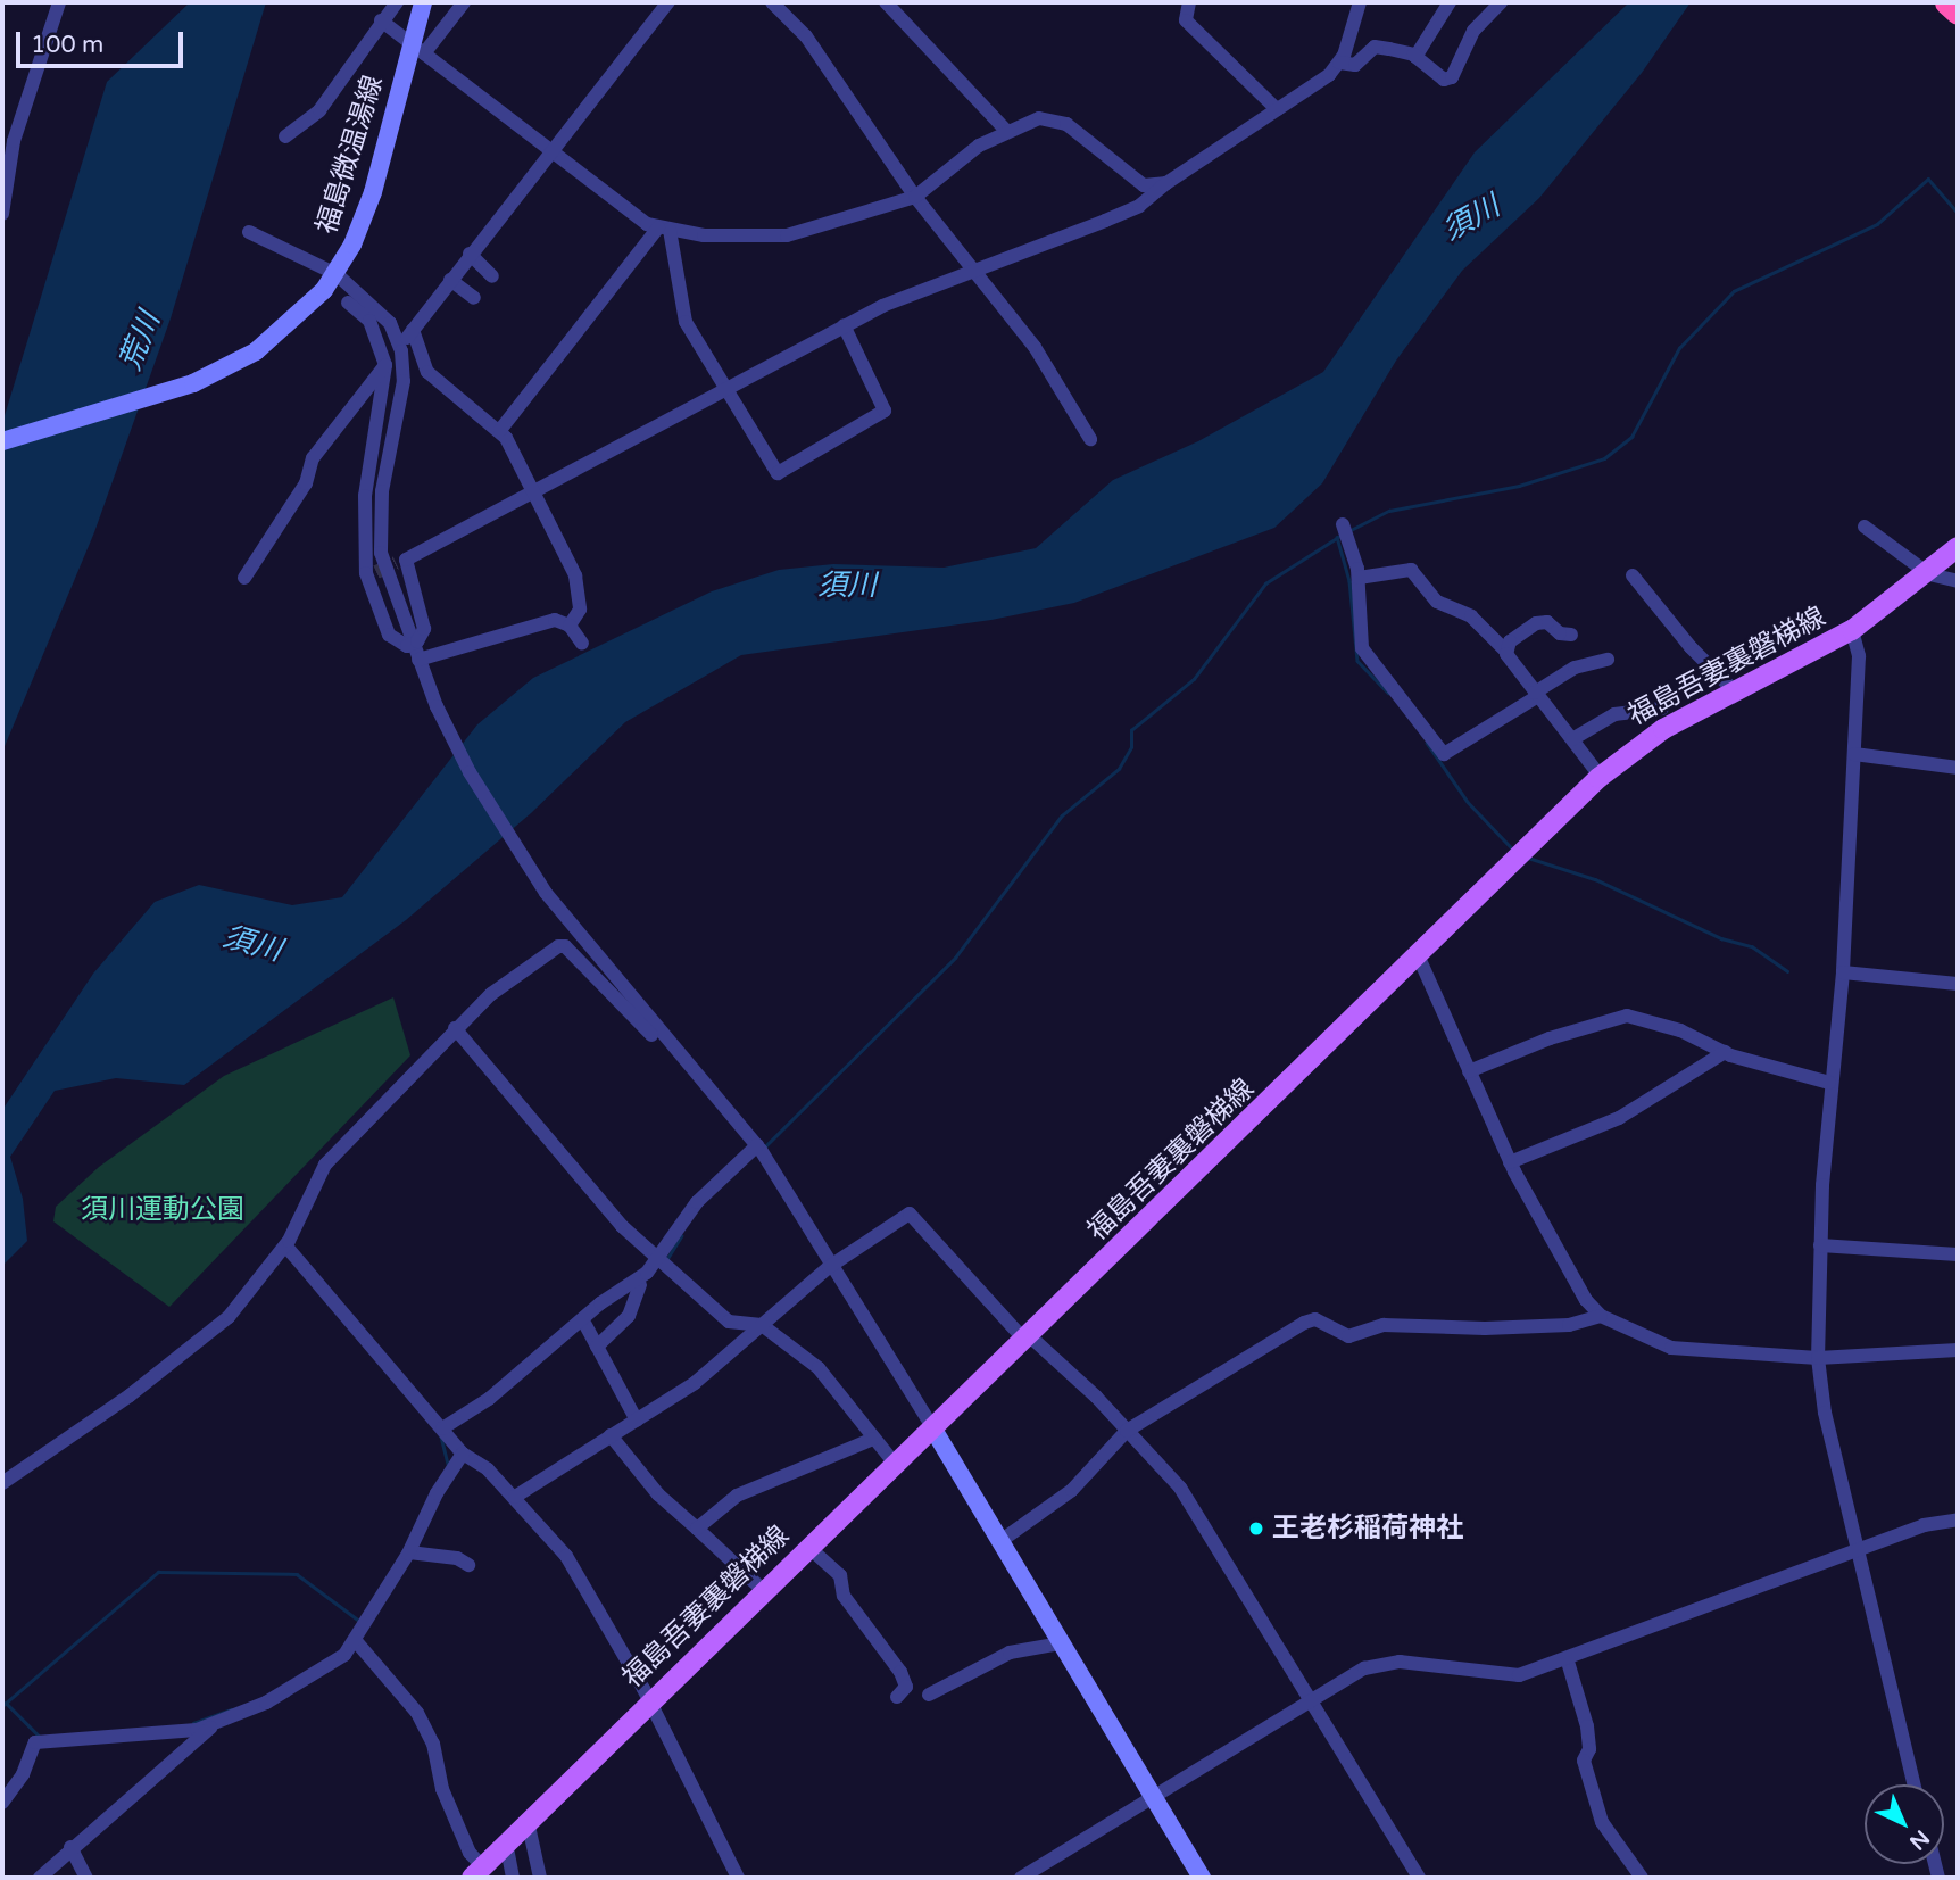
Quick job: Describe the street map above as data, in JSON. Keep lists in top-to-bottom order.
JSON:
{
  "streets": {
    "main road": ["福島微温湯線", "福島吾妻裏磐梯線"]
  },
  "water": ["須川", "荒川"],
  "parks": ["須川運動公園"],
  "places": ["王老杉稲荷神社"],
  "scale_bar": "100 m",
  "north": "bottom right"
}
